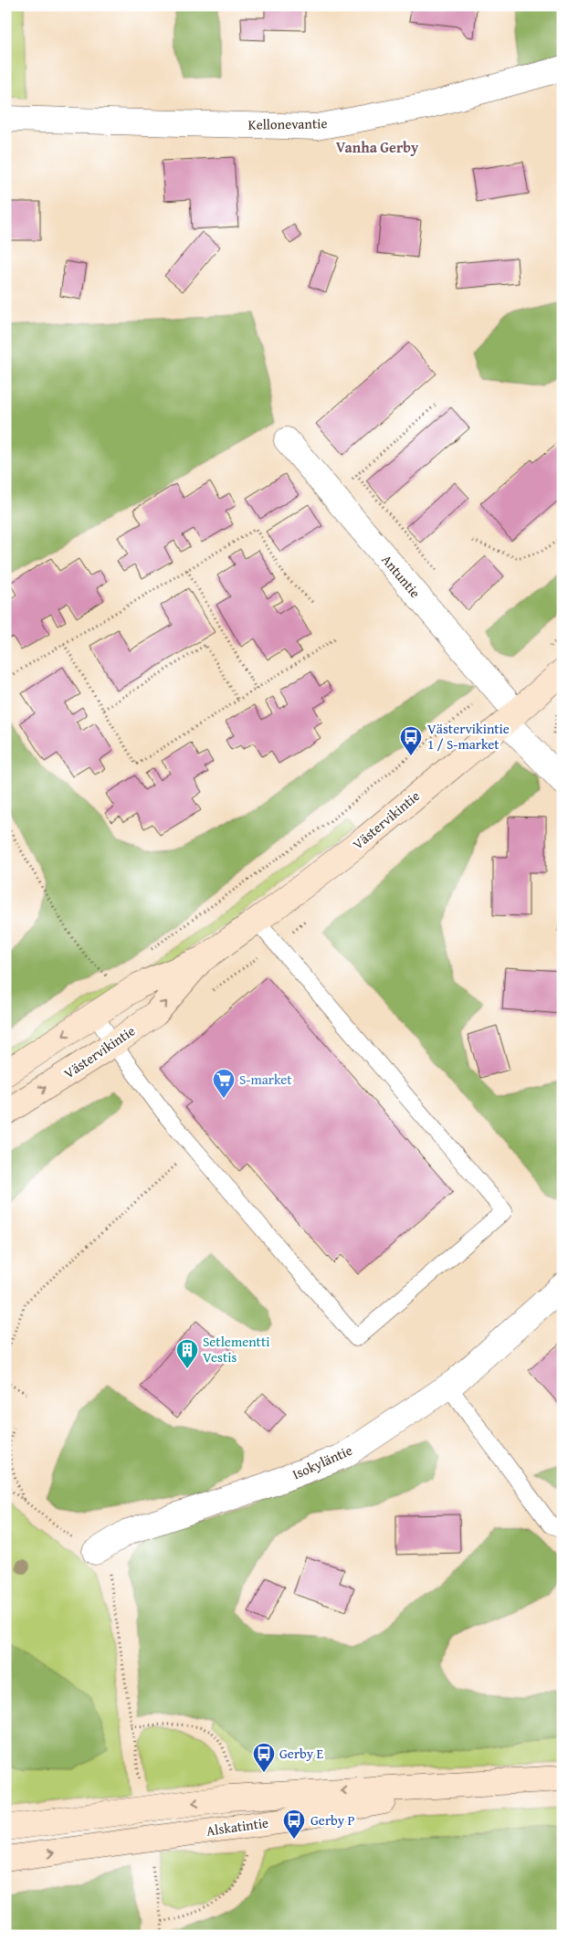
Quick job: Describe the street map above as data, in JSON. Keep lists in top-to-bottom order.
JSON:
{
  "streets": {
    "main road": ["Västervikintie", "Alskatintie"],
    "street": ["Kellonevantie", "Antuntie", "Isokyläntie"]
  },
  "crossings": [
    ["Antuntie", "Västervikintie"]
  ],
  "districts": ["Vanha Gerby"],
  "places": {
    "bus stop": ["Västervikintie 1 / S-market", "Gerby E", "Gerby P"],
    "supermarket": ["S-market"],
    "building": ["Setlementti Vestis"]
  }
}
